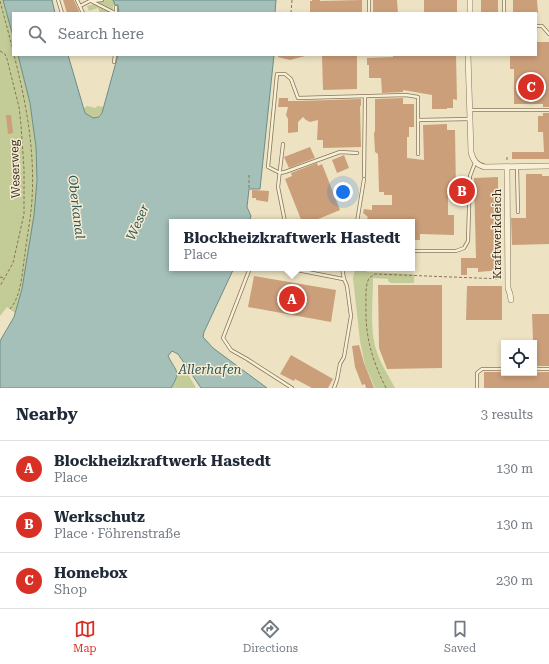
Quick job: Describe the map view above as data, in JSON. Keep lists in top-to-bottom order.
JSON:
{
  "streets": {
    "street": ["Kraftwerkdeich"],
    "path": ["Weserweg"]
  },
  "water": ["Oberkanal", "Weser", "Allerhafen"],
  "page": {
    "search": "Search here",
    "pins": ["C", "B", "A"],
    "popup": ["Blockheizkraftwerk Hastedt", "Place"],
    "heading": ["Nearby", "3 results"],
    "list": [
      {
        "mark": "A",
        "name": "Blockheizkraftwerk Hastedt",
        "note": "Place",
        "value": "130 m"
      },
      {
        "mark": "B",
        "name": "Werkschutz",
        "note": "Place · Föhrenstraße",
        "value": "130 m"
      },
      {
        "mark": "C",
        "name": "Homebox",
        "note": "Shop",
        "value": "230 m"
      }
    ],
    "nav": ["Map", "Directions", "Saved"]
  }
}
